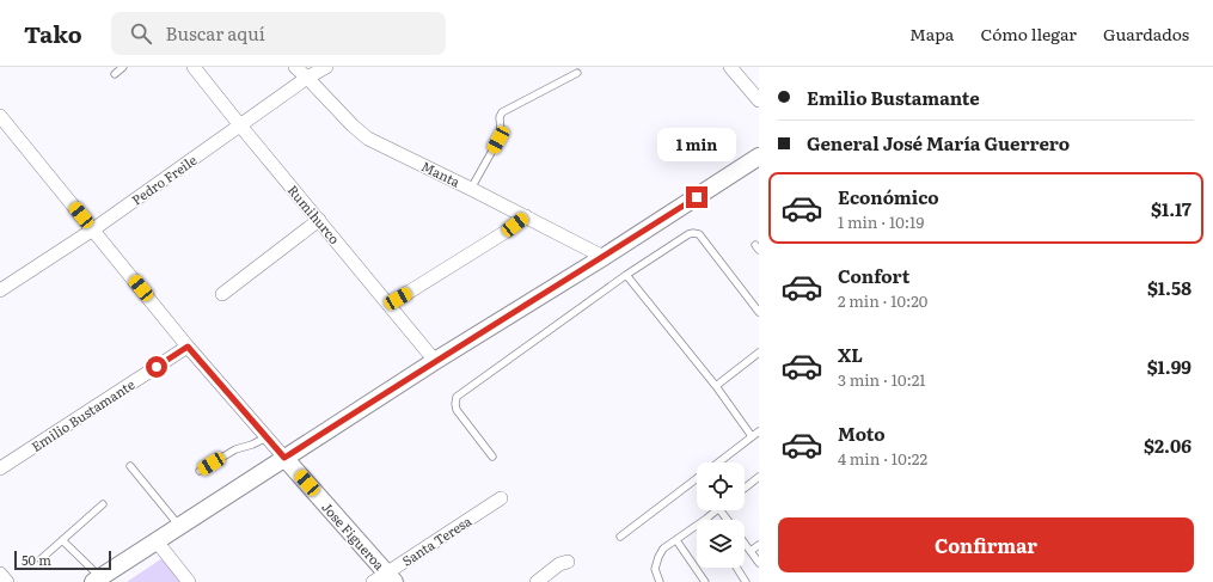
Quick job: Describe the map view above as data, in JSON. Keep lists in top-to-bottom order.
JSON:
{
  "streets": {
    "street": [
      "Manta",
      "Pedro Freile",
      "Rumihurco",
      "Emilio Bustamante",
      "Jose Figueroa",
      "Santa Teresa"
    ]
  },
  "crossings": [
    ["Manta", "Pedro Freile"],
    ["Pedro Freile", "Rumihurco"],
    ["Pedro Freile", "Jose Figueroa"],
    ["Emilio Bustamante", "Jose Figueroa"],
    ["Jose Figueroa", "Santa Teresa"]
  ],
  "scale_bar": "50 m",
  "page": {
    "header": "Tako",
    "search": "Buscar aquí",
    "nav": ["Mapa", "Cómo llegar", "Guardados"],
    "banner": ["Emilio Bustamante", "General José María Guerrero"],
    "bubble": "1 min",
    "list": [
      {
        "name": "Económico",
        "note": "1 min · 10:19",
        "value": "$1.17"
      },
      {
        "name": "Confort",
        "note": "2 min · 10:20",
        "value": "$1.58"
      },
      {
        "name": "XL",
        "note": "3 min · 10:21",
        "value": "$1.99"
      },
      {
        "name": "Moto",
        "note": "4 min · 10:22",
        "value": "$2.06"
      }
    ],
    "buttons": "Confirmar",
    "scale": "50 m"
  }
}
